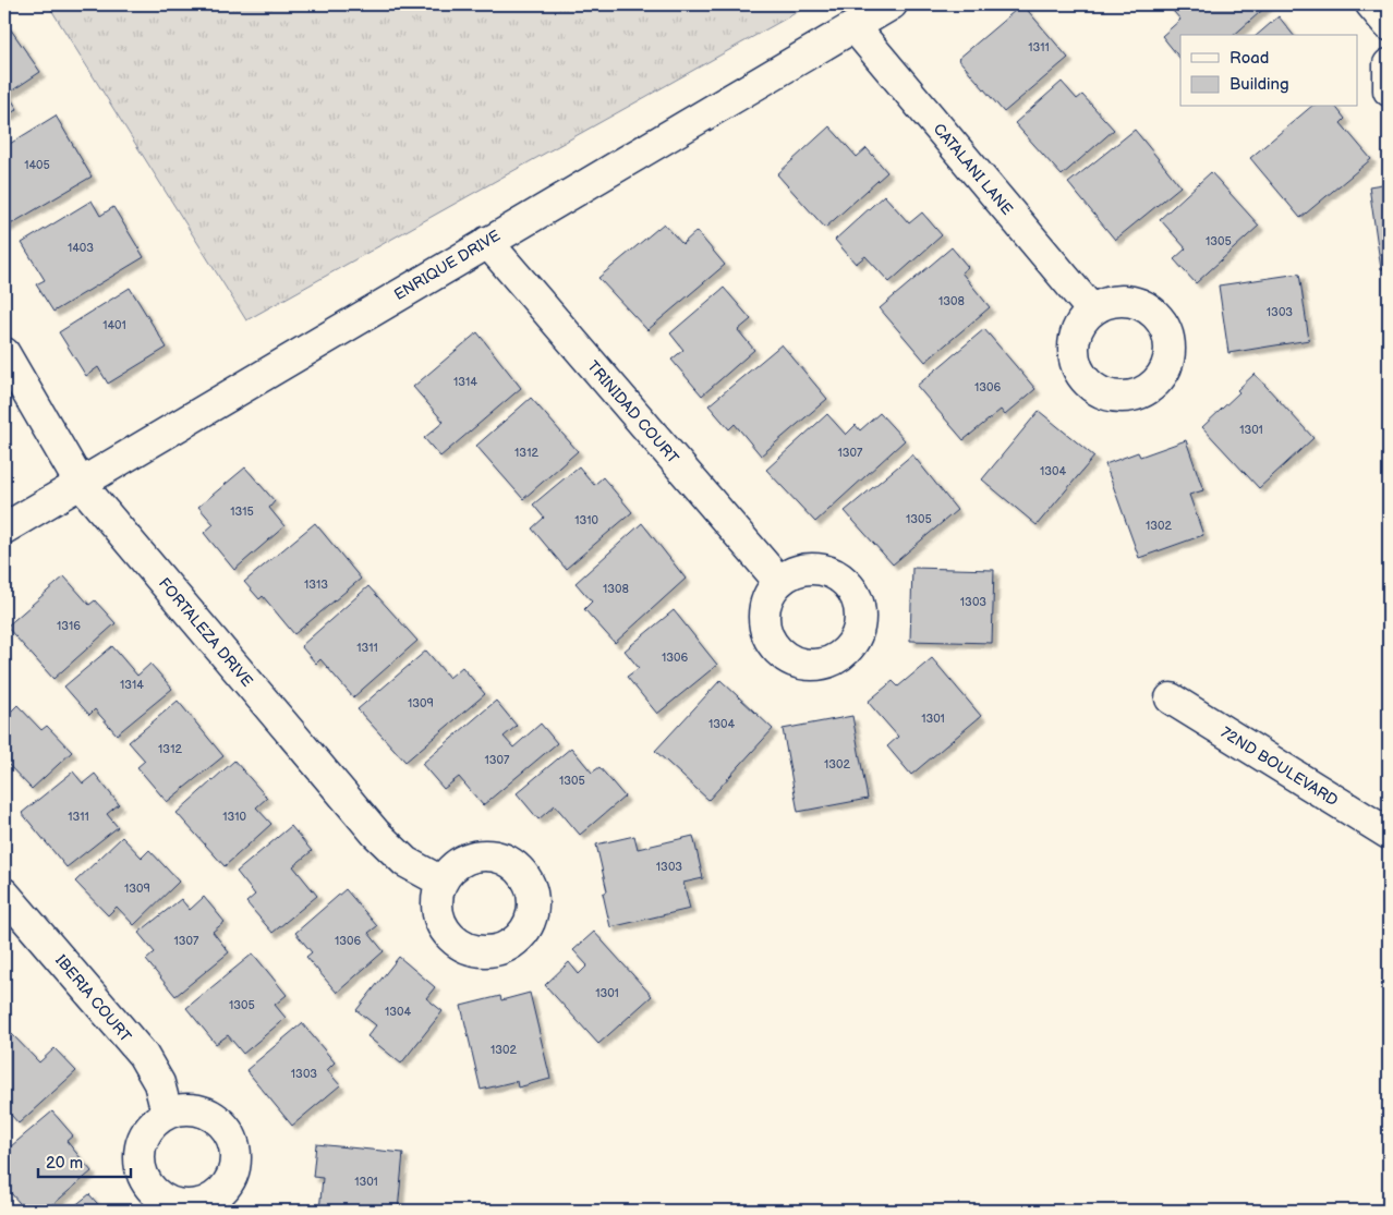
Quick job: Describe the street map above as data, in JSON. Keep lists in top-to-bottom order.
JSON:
{
  "streets": {
    "street": [
      "CATALANI LANE",
      "ENRIQUE DRIVE",
      "TRINIDAD COURT",
      "FORTALEZA DRIVE",
      "72ND BOULEVARD",
      "IBERIA COURT"
    ]
  },
  "crossings": [
    ["CATALANI LANE", "ENRIQUE DRIVE"],
    ["ENRIQUE DRIVE", "TRINIDAD COURT"],
    ["ENRIQUE DRIVE", "FORTALEZA DRIVE"]
  ],
  "house_numbers": [
    "1311",
    "1405",
    "1305",
    "1403",
    "1308",
    "1303",
    "1401",
    "1314",
    "1306",
    "1301",
    "1312",
    "1307",
    "1304",
    "1315",
    "1305",
    "1310",
    "1302",
    "1313",
    "1308",
    "1303",
    "1316",
    "1311",
    "1306",
    "1314",
    "1309",
    "1301",
    "1304",
    "1312",
    "1307",
    "1302",
    "1305",
    "1311",
    "1310",
    "1303",
    "1309",
    "1307",
    "1306",
    "1301",
    "1305",
    "1304",
    "1302",
    "1303",
    "1301"
  ],
  "legend": ["Road", "Building"],
  "scale_bar": "20 m"
}
